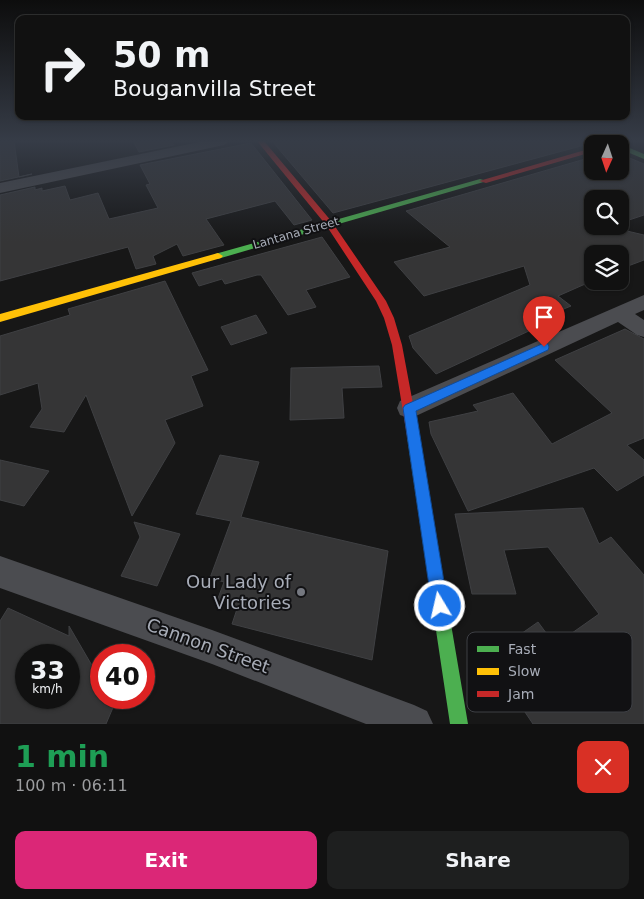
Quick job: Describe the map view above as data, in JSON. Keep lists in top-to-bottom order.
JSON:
{
  "streets": {
    "street": ["Lantana Street", "Cannon Street"]
  },
  "places": ["Our Lady of Victories"],
  "legend": ["Fast", "Slow", "Jam"],
  "north": "bottom",
  "page": {
    "turn": ["50 m", "Bouganvilla Street"],
    "speed": "33 km/h",
    "limit": "40",
    "heading": ["1 min", "100 m · 06:11"],
    "buttons": ["Exit", "Share"]
  }
}
